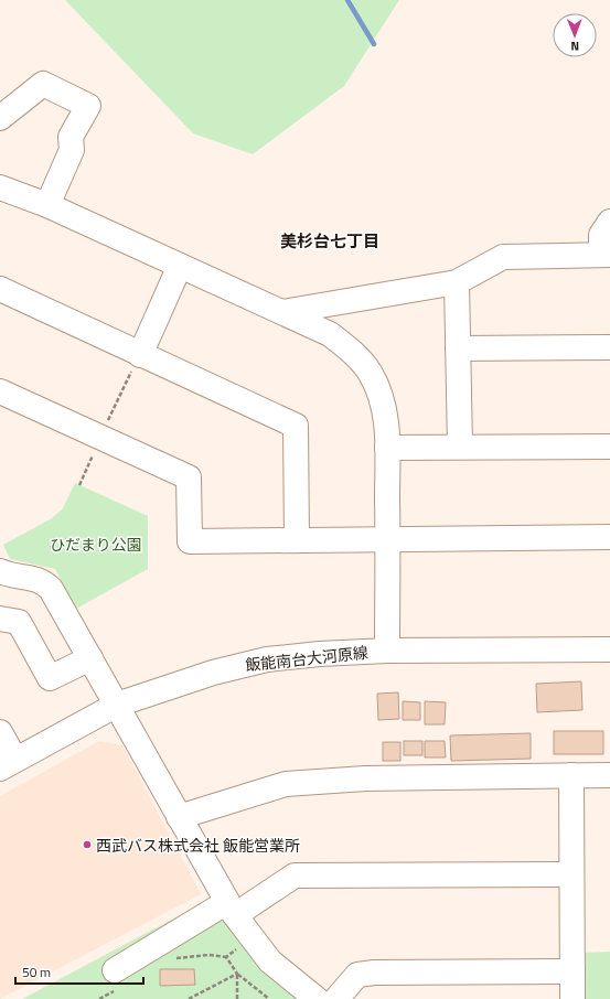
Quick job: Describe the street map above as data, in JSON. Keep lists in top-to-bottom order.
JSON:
{
  "streets": {
    "street": ["飯能南台大河原線"]
  },
  "districts": ["美杉台七丁目"],
  "parks": ["ひだまり公園"],
  "places": ["西武バス株式会社 飯能営業所"],
  "scale_bar": "50 m",
  "north": "bottom"
}
